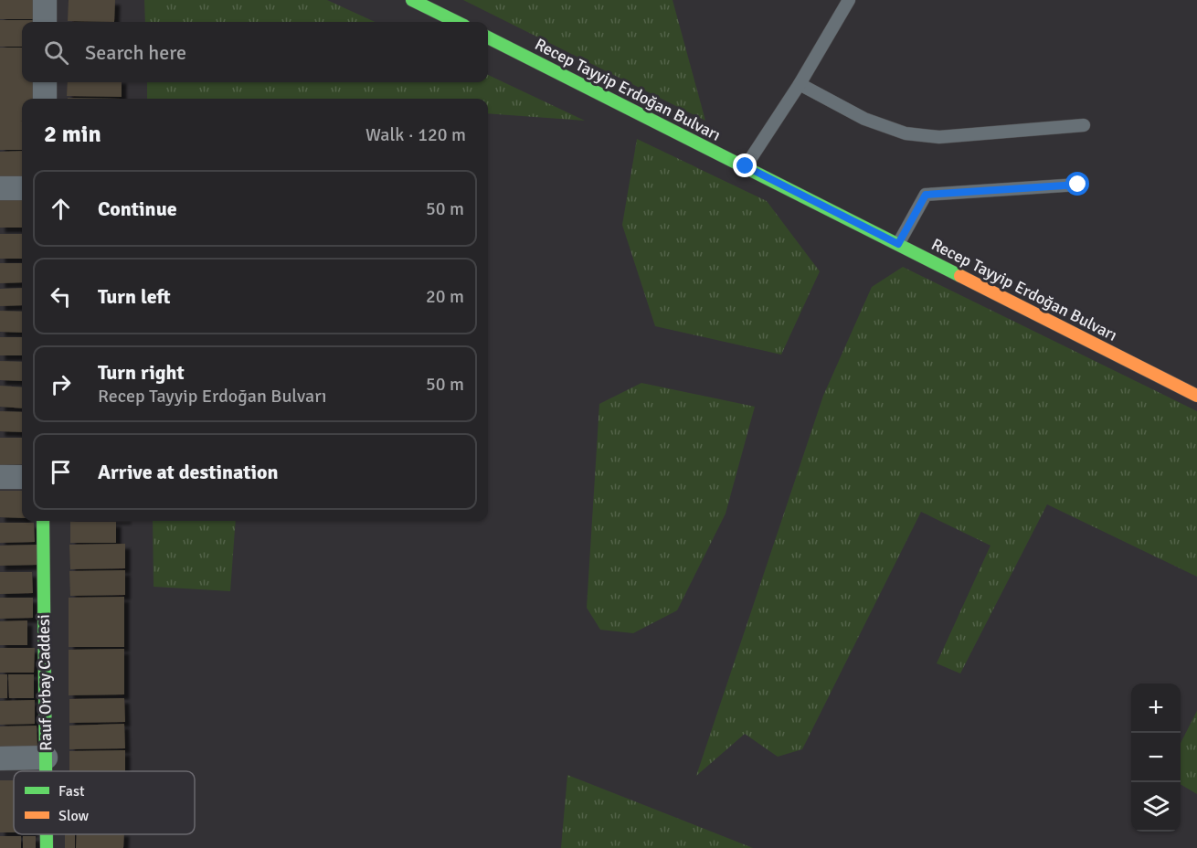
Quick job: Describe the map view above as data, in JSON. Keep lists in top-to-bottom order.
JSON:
{
  "streets": {
    "street": ["Recep Tayyip Erdoğan Bulvarı", "Rauf Orbay Caddesi"]
  },
  "legend": ["Fast", "Slow"],
  "page": {
    "search": "Search here",
    "heading": ["2 min", "Walk · 120 m"],
    "list": [
      ["Continue", "50 m"],
      ["Turn left", "20 m"],
      ["Turn right", "Recep Tayyip Erdoğan Bulvarı", "50 m"],
      "Arrive at destination"
    ],
    "map_buttons": ["+", "−"]
  }
}
